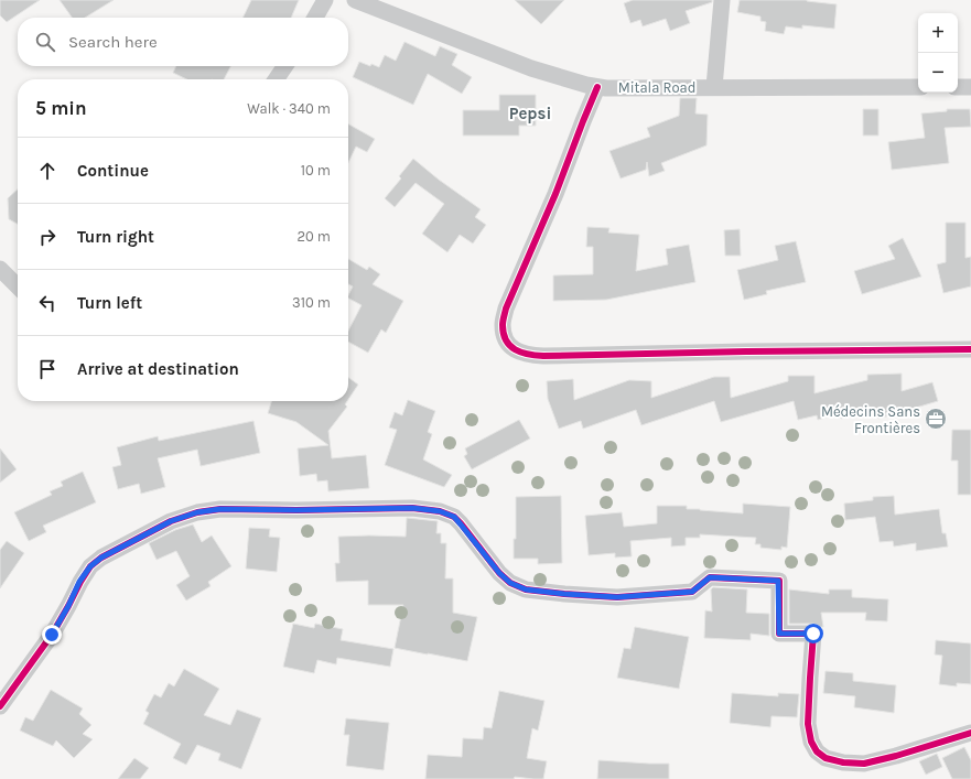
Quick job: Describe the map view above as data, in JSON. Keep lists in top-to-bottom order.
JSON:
{
  "streets": {
    "street": ["Mitala Road"]
  },
  "districts": ["Pepsi"],
  "places": {
    "office": ["Médecins Sans Frontières"]
  },
  "page": {
    "map_buttons": ["+", "−"],
    "search": "Search here",
    "heading": ["5 min", "Walk · 340 m"],
    "list": [
      ["Continue", "10 m"],
      ["Turn right", "20 m"],
      ["Turn left", "310 m"],
      "Arrive at destination"
    ]
  }
}
